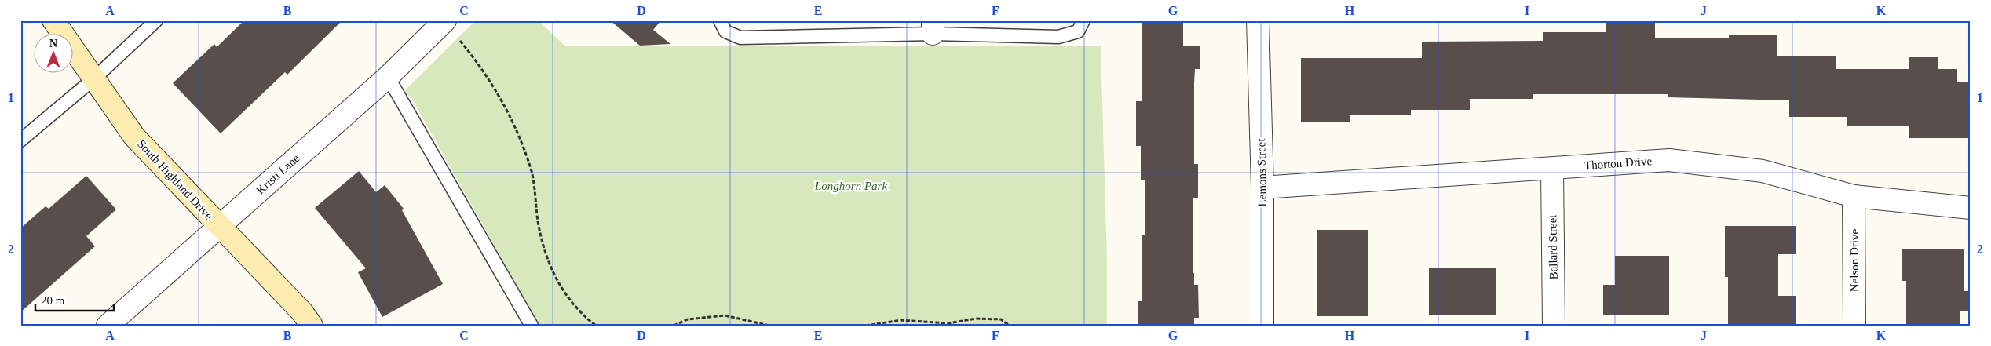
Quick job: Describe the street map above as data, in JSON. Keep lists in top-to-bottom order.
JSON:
{
  "streets": {
    "street": [
      "Thorton Drive",
      "Lemons Street",
      "Kristi Lane",
      "South Highland Drive",
      "Ballard Street",
      "Nelson Drive"
    ]
  },
  "crossings": [
    ["Thorton Drive", "Lemons Street"],
    ["Thorton Drive", "Ballard Street"],
    ["Thorton Drive", "Nelson Drive"],
    ["Kristi Lane", "South Highland Drive"]
  ],
  "parks": ["Longhorn Park"],
  "scale_bar": "20 m",
  "north": "top",
  "grid": {
    "columns": [
      "A",
      "B",
      "C",
      "D",
      "E",
      "F",
      "G",
      "H",
      "I",
      "J",
      "K"
    ],
    "rows": ["1", "2"]
  }
}
